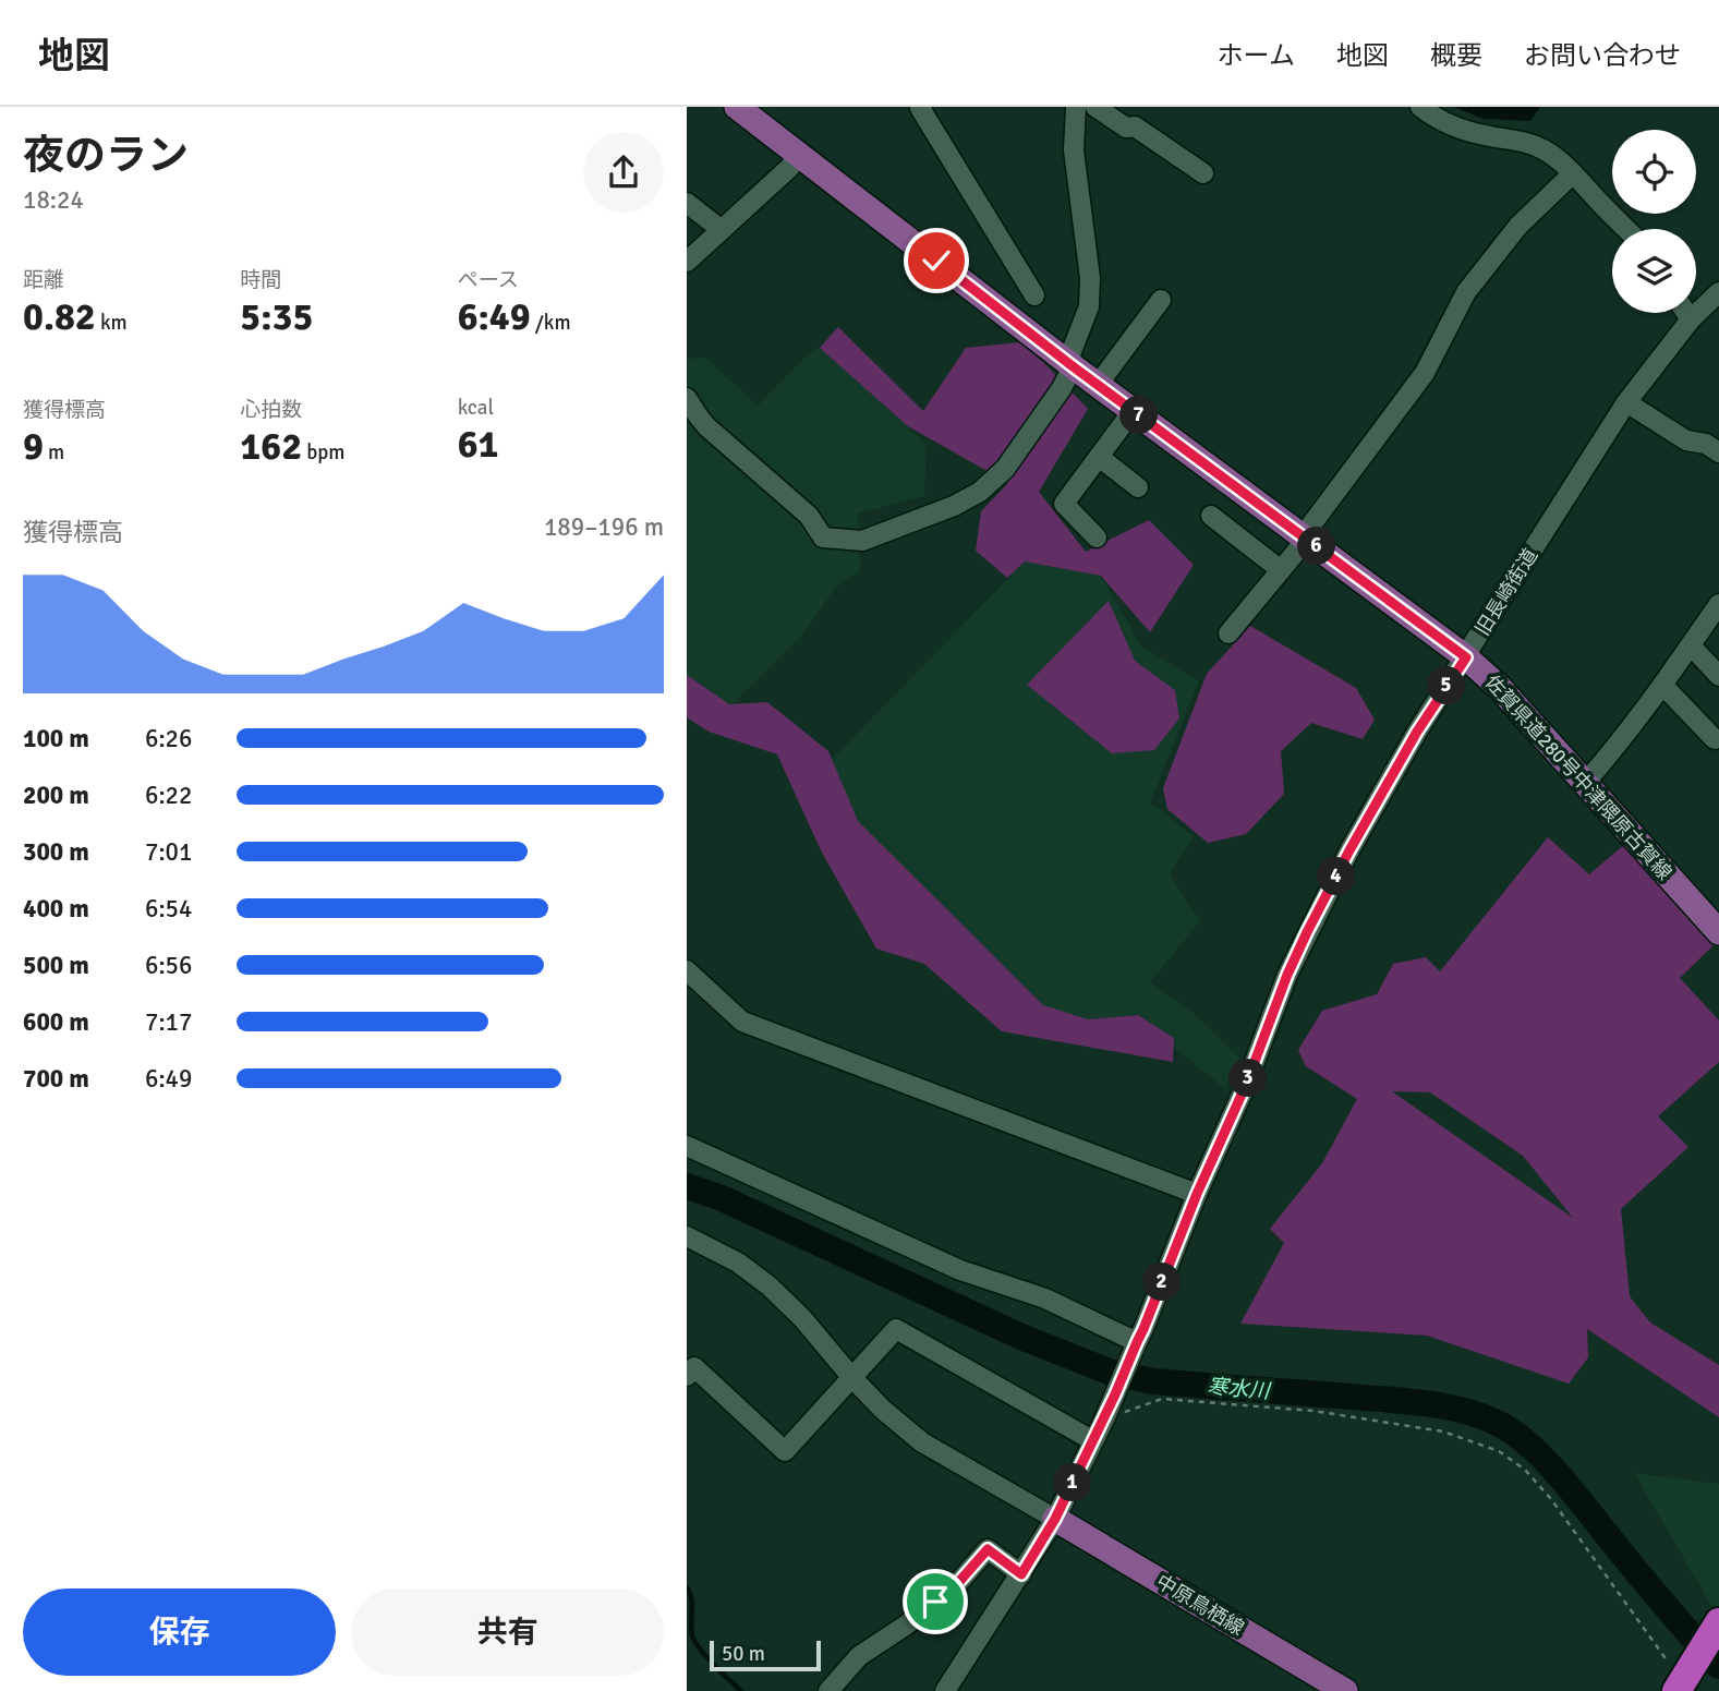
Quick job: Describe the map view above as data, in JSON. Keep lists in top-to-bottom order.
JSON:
{
  "streets": {
    "main road": ["佐賀県道280号中津隈原古賀線", "中原鳥栖線"],
    "street": ["旧長崎街道"]
  },
  "crossings": [
    ["旧長崎街道", "佐賀県道280号中津隈原古賀線"],
    ["旧長崎街道", "中原鳥栖線"]
  ],
  "water": ["寒水川"],
  "scale_bar": "50 m",
  "page": {
    "header": "地図",
    "nav": [
      "ホーム",
      "地図",
      "概要",
      "お問い合わせ"
    ],
    "heading": ["夜のラン", "18:24"],
    "stats": [
      ["距離", "0.82 km"],
      ["時間", "5:35"],
      ["ペース", "6:49 /km"],
      ["獲得標高", "9 m"],
      ["心拍数", "162 bpm"],
      ["kcal", "61"]
    ],
    "pins": [
      "7",
      "6",
      "5",
      "4",
      "3",
      "2",
      "1"
    ],
    "chart": ["獲得標高", "189–196 m"],
    "list": [
      {
        "name": "100 m",
        "note": "6:26"
      },
      {
        "name": "200 m",
        "note": "6:22"
      },
      {
        "name": "300 m",
        "note": "7:01"
      },
      {
        "name": "400 m",
        "note": "6:54"
      },
      {
        "name": "500 m",
        "note": "6:56"
      },
      {
        "name": "600 m",
        "note": "7:17"
      },
      {
        "name": "700 m",
        "note": "6:49"
      }
    ],
    "buttons": ["保存", "共有"],
    "scale": "50 m"
  }
}
